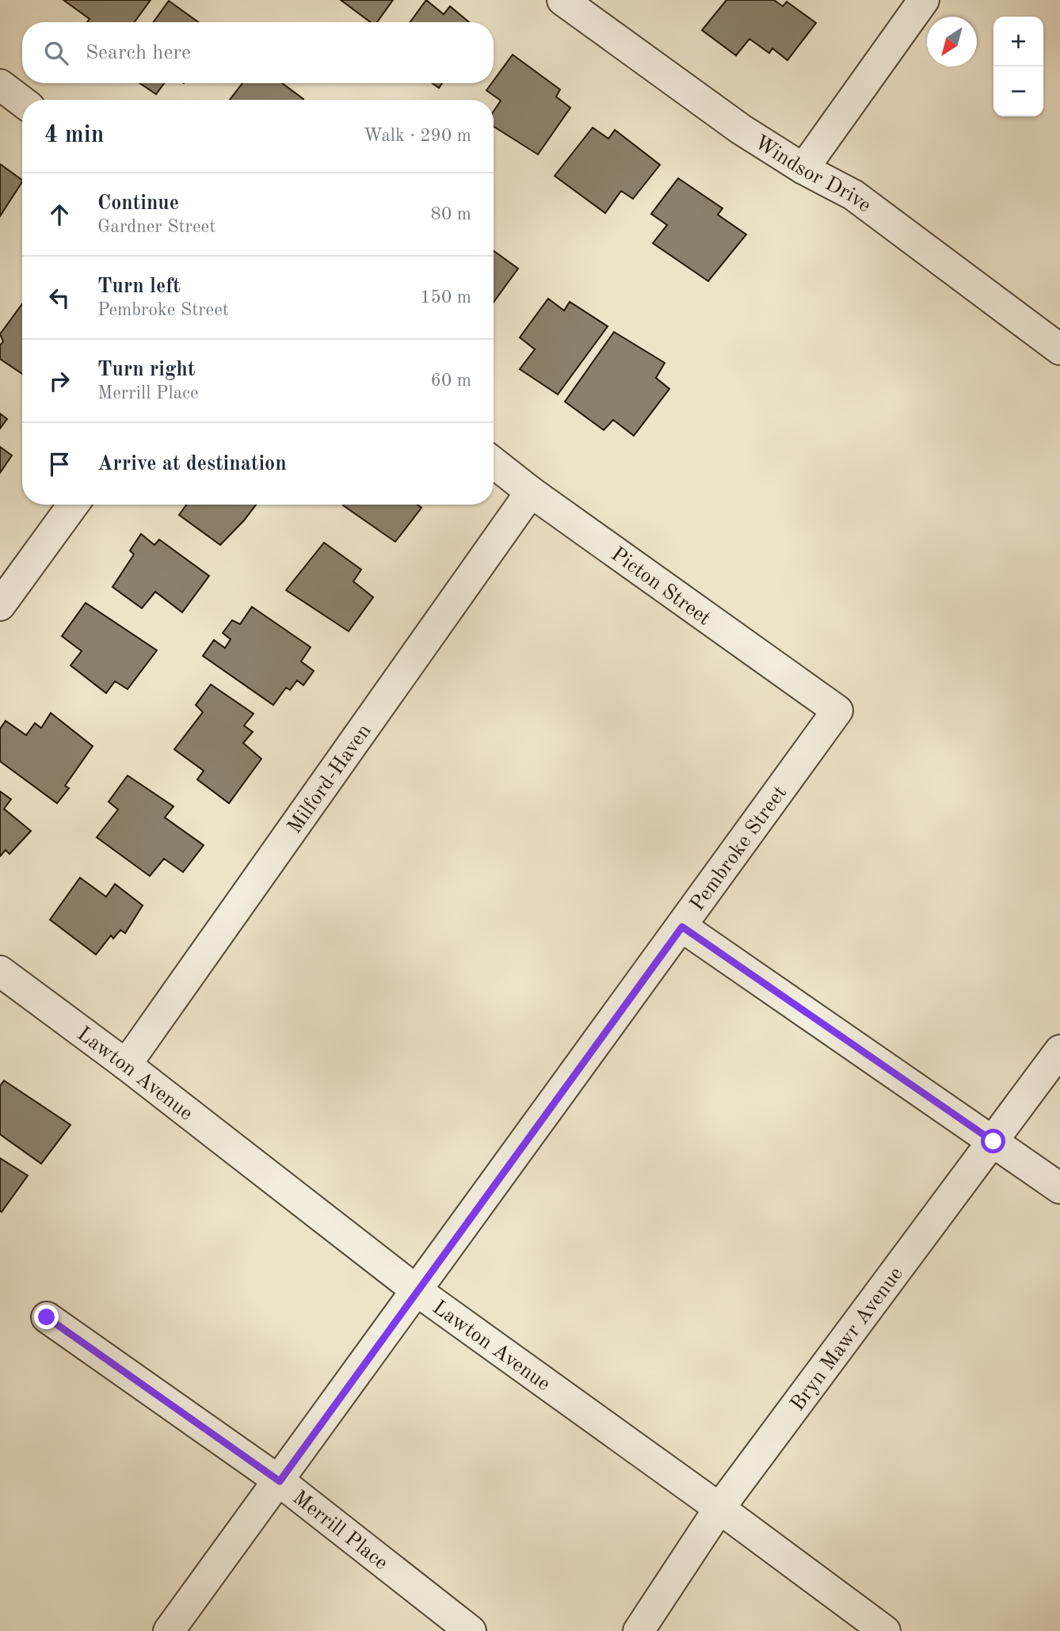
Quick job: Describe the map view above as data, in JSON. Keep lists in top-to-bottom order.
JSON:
{
  "streets": {
    "street": [
      "Windsor Drive",
      "Picton Street",
      "Milford-Haven",
      "Pembroke Street",
      "Lawton Avenue",
      "Bryn Mawr Avenue",
      "Merrill Place"
    ]
  },
  "crossings": [
    ["Picton Street", "Milford-Haven"],
    ["Picton Street", "Pembroke Street"],
    ["Milford-Haven", "Lawton Avenue"],
    ["Pembroke Street", "Lawton Avenue"],
    ["Pembroke Street", "Merrill Place"],
    ["Lawton Avenue", "Bryn Mawr Avenue"]
  ],
  "north": "bottom left",
  "page": {
    "map_buttons": ["+", "−"],
    "search": "Search here",
    "heading": ["4 min", "Walk · 290 m"],
    "list": [
      ["Continue", "Gardner Street", "80 m"],
      ["Turn left", "Pembroke Street", "150 m"],
      ["Turn right", "Merrill Place", "60 m"],
      "Arrive at destination"
    ]
  }
}
